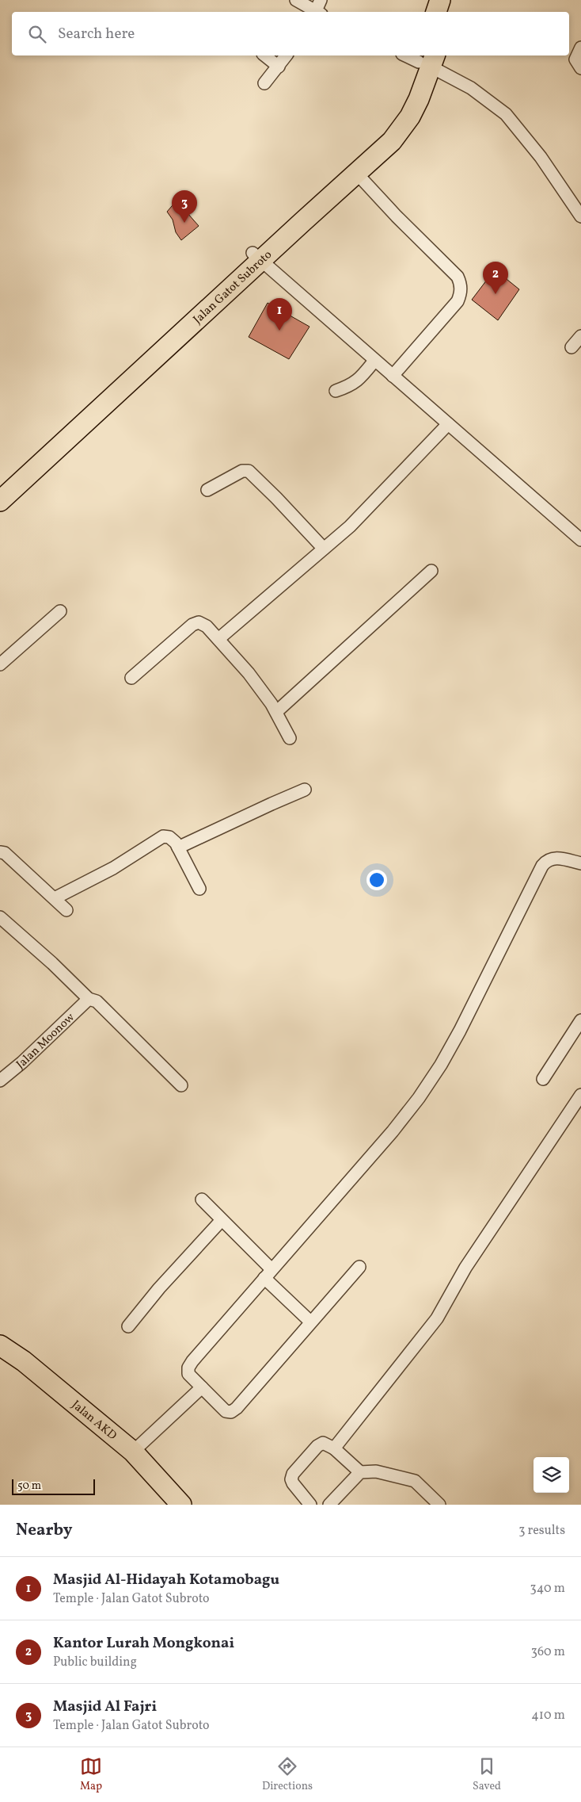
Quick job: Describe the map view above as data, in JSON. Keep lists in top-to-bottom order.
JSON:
{
  "streets": {
    "highway": ["Jalan Gatot Subroto", "Jalan AKD"],
    "street": ["Jalan Moonow"]
  },
  "scale_bar": "50 m",
  "page": {
    "search": "Search here",
    "pins": ["3", "2", "1"],
    "scale": "50 m",
    "heading": ["Nearby", "3 results"],
    "list": [
      {
        "mark": "1",
        "name": "Masjid Al-Hidayah Kotamobagu",
        "note": "Temple · Jalan Gatot Subroto",
        "value": "340 m"
      },
      {
        "mark": "2",
        "name": "Kantor Lurah Mongkonai",
        "note": "Public building",
        "value": "360 m"
      },
      {
        "mark": "3",
        "name": "Masjid Al Fajri",
        "note": "Temple · Jalan Gatot Subroto",
        "value": "410 m"
      }
    ],
    "nav": ["Map", "Directions", "Saved"]
  }
}
